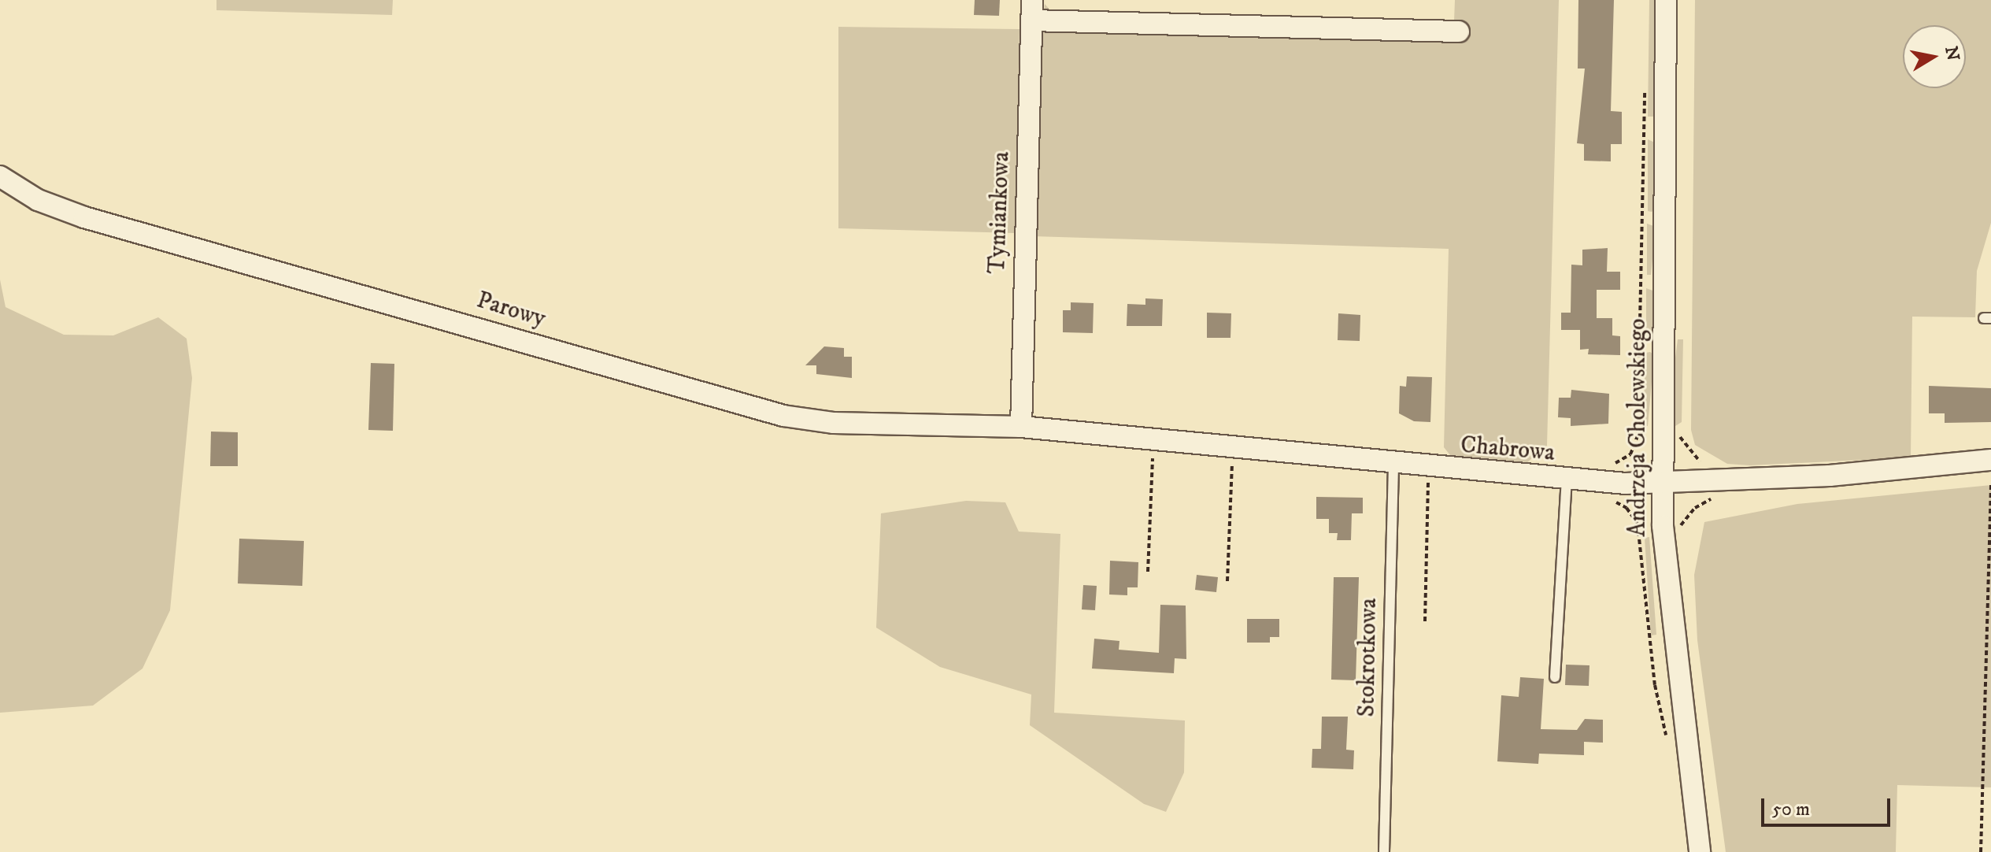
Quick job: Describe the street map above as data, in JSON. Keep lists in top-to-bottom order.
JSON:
{
  "streets": {
    "street": [
      "Tymiankowa",
      "Parowy",
      "Andrzeja Cholewskiego",
      "Chabrowa"
    ],
    "lane": ["Stokrotkowa"]
  },
  "crossings": [
    ["Tymiankowa", "Parowy"],
    ["Tymiankowa", "Chabrowa"],
    ["Parowy", "Chabrowa"],
    ["Andrzeja Cholewskiego", "Chabrowa"],
    ["Chabrowa", "Stokrotkowa"]
  ],
  "scale_bar": "50 m",
  "north": "right"
}
